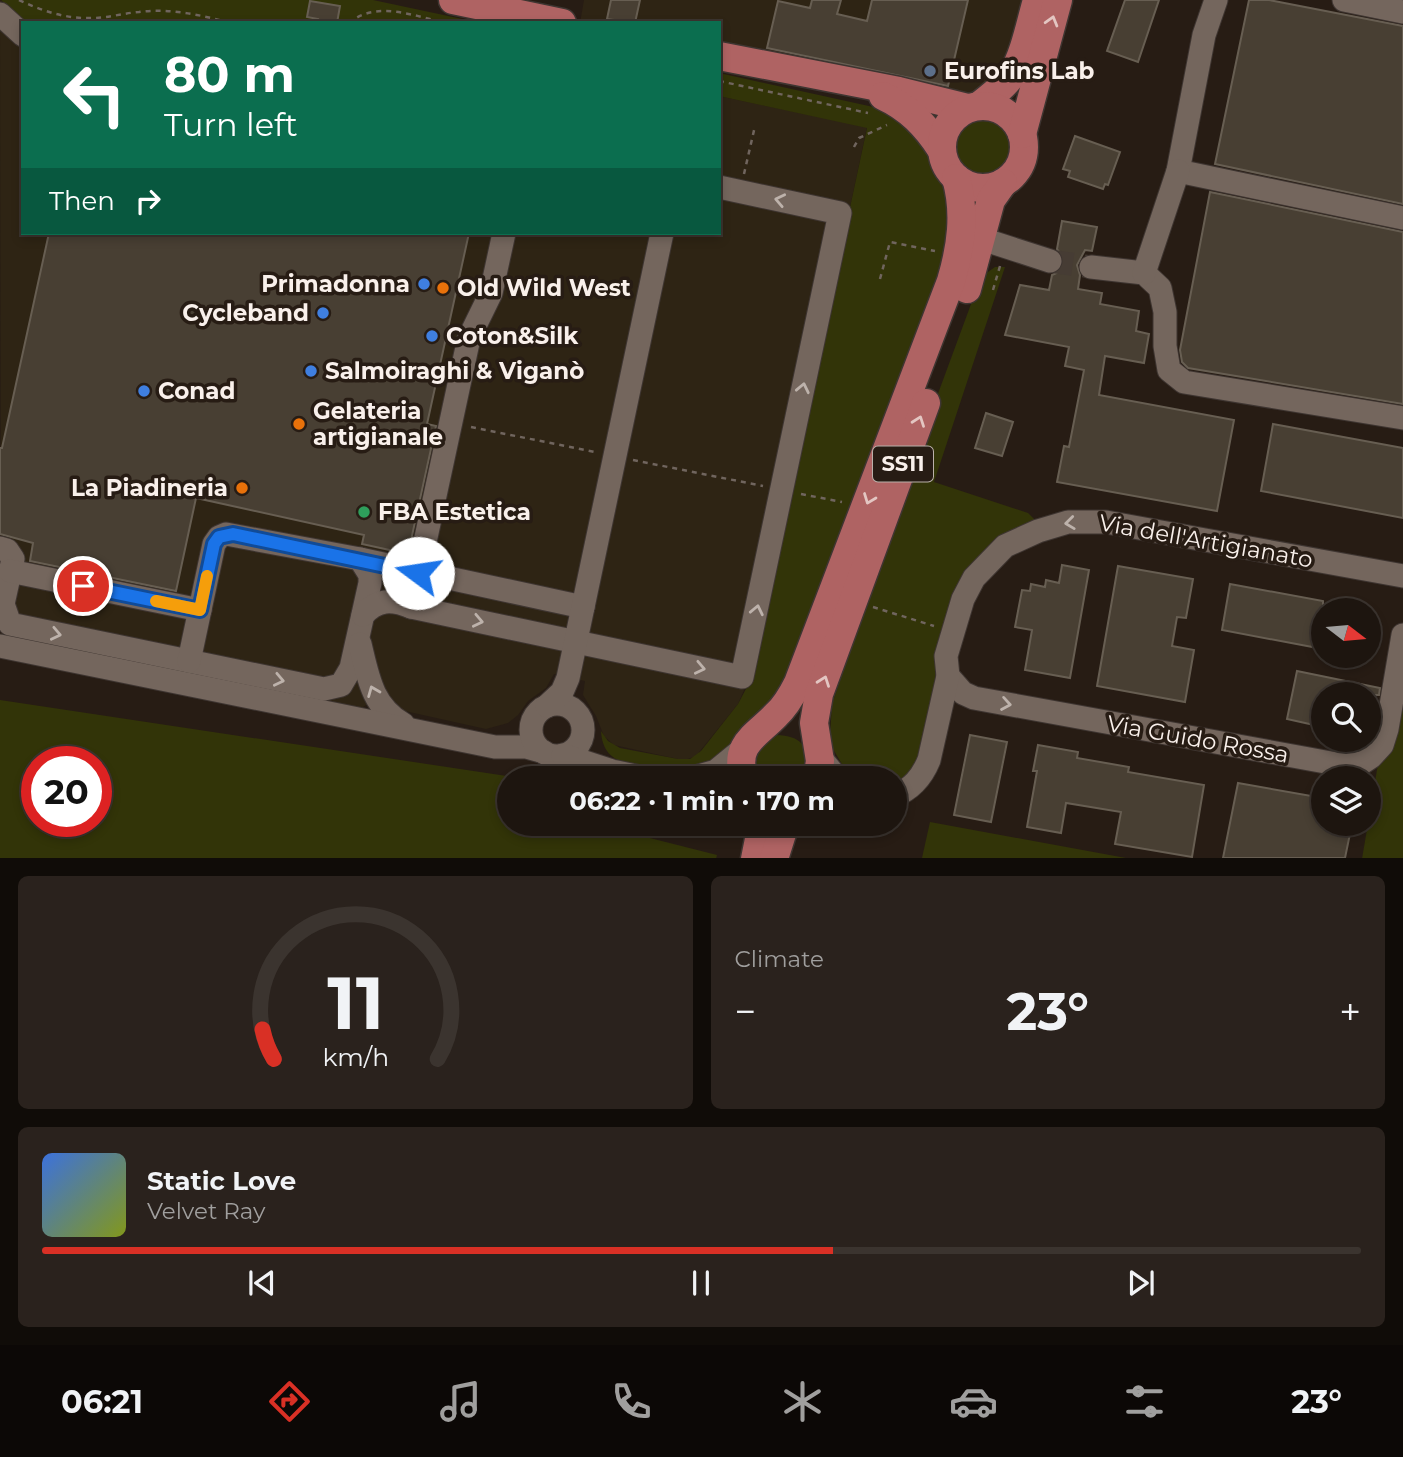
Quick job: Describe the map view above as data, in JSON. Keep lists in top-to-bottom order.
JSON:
{
  "streets": {
    "main road": ["SS11"],
    "street": ["Via dell'Artigianato", "Via Guido Rossa"]
  },
  "crossings": [
    ["Via dell'Artigianato", "Via Guido Rossa"]
  ],
  "one_way": ["Via dell'Artigianato", "Via Guido Rossa"],
  "places": [
    "Eurofins Lab",
    "Primadonna",
    "Old Wild West",
    "Cycleband",
    "Coton&Silk",
    "Salmoiraghi & Viganò",
    "Conad",
    "Gelateria artigianale",
    "La Piadineria",
    "FBA Estetica"
  ],
  "north": "right",
  "page": {
    "turn": ["80 m", "Turn left"],
    "then": "Then",
    "limit": "20",
    "trip": "06:22 · 1 min · 170 m",
    "tile": "Climate",
    "heat": ["−", "23°", "+"],
    "song": ["Static Love", "Velvet Ray"],
    "tabs": ["06:21", "23°"],
    "gauge": ["11", "km/h"]
  }
}
